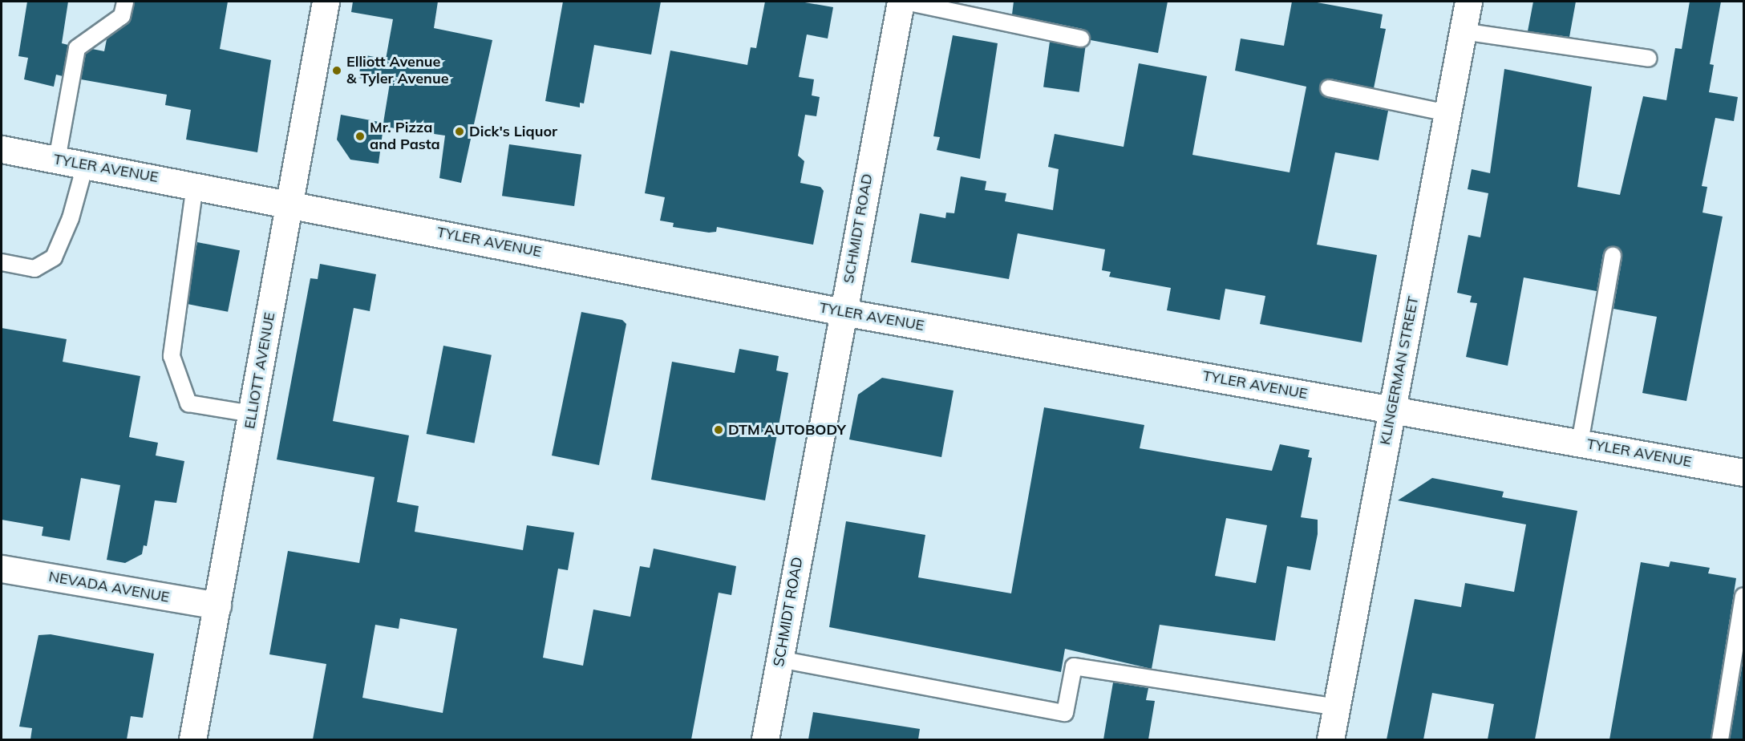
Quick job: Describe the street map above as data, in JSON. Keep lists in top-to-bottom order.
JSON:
{
  "streets": {
    "street": [
      "TYLER AVENUE",
      "SCHMIDT ROAD",
      "ELLIOTT AVENUE",
      "KLINGERMAN STREET",
      "NEVADA AVENUE"
    ]
  },
  "crossings": [
    ["TYLER AVENUE", "SCHMIDT ROAD"],
    ["TYLER AVENUE", "ELLIOTT AVENUE"],
    ["TYLER AVENUE", "KLINGERMAN STREET"],
    ["ELLIOTT AVENUE", "NEVADA AVENUE"]
  ],
  "places": [
    "Elliott Avenue & Tyler Avenue",
    "Dick's Liquor",
    "Mr. Pizza and Pasta",
    "DTM AUTOBODY"
  ]
}
